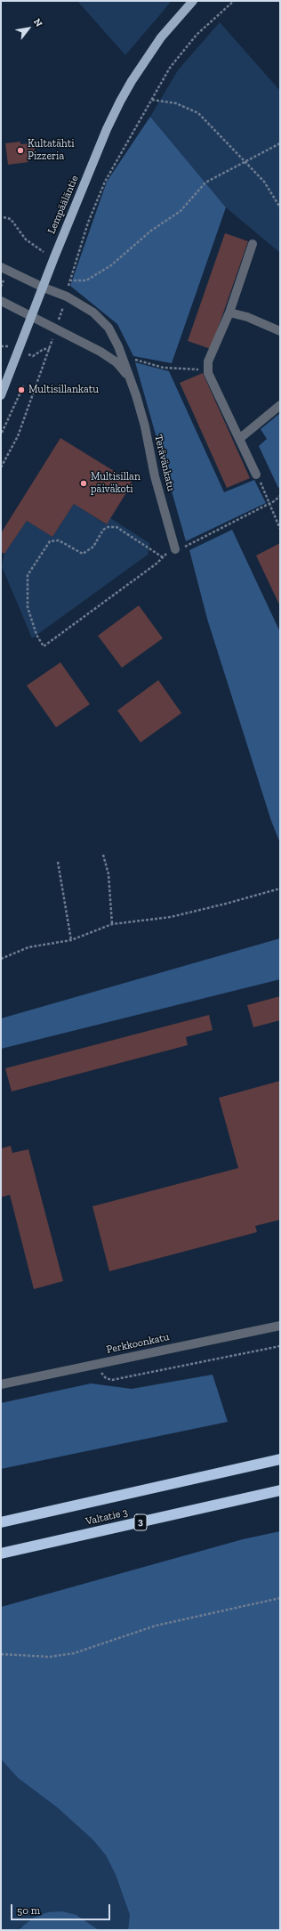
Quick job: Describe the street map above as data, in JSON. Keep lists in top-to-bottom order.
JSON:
{
  "streets": {
    "highway": ["Valtatie 3", "3"],
    "main road": ["Lempääläntie"],
    "street": ["Terävänkatu", "Perkkoonkatu"]
  },
  "crossings": [
    ["Lempääläntie", "Terävänkatu"]
  ],
  "places": ["Kultatähti Pizzeria", "Multisillankatu", "Multisillan päiväkoti"],
  "scale_bar": "50 m",
  "north": "top right"
}
